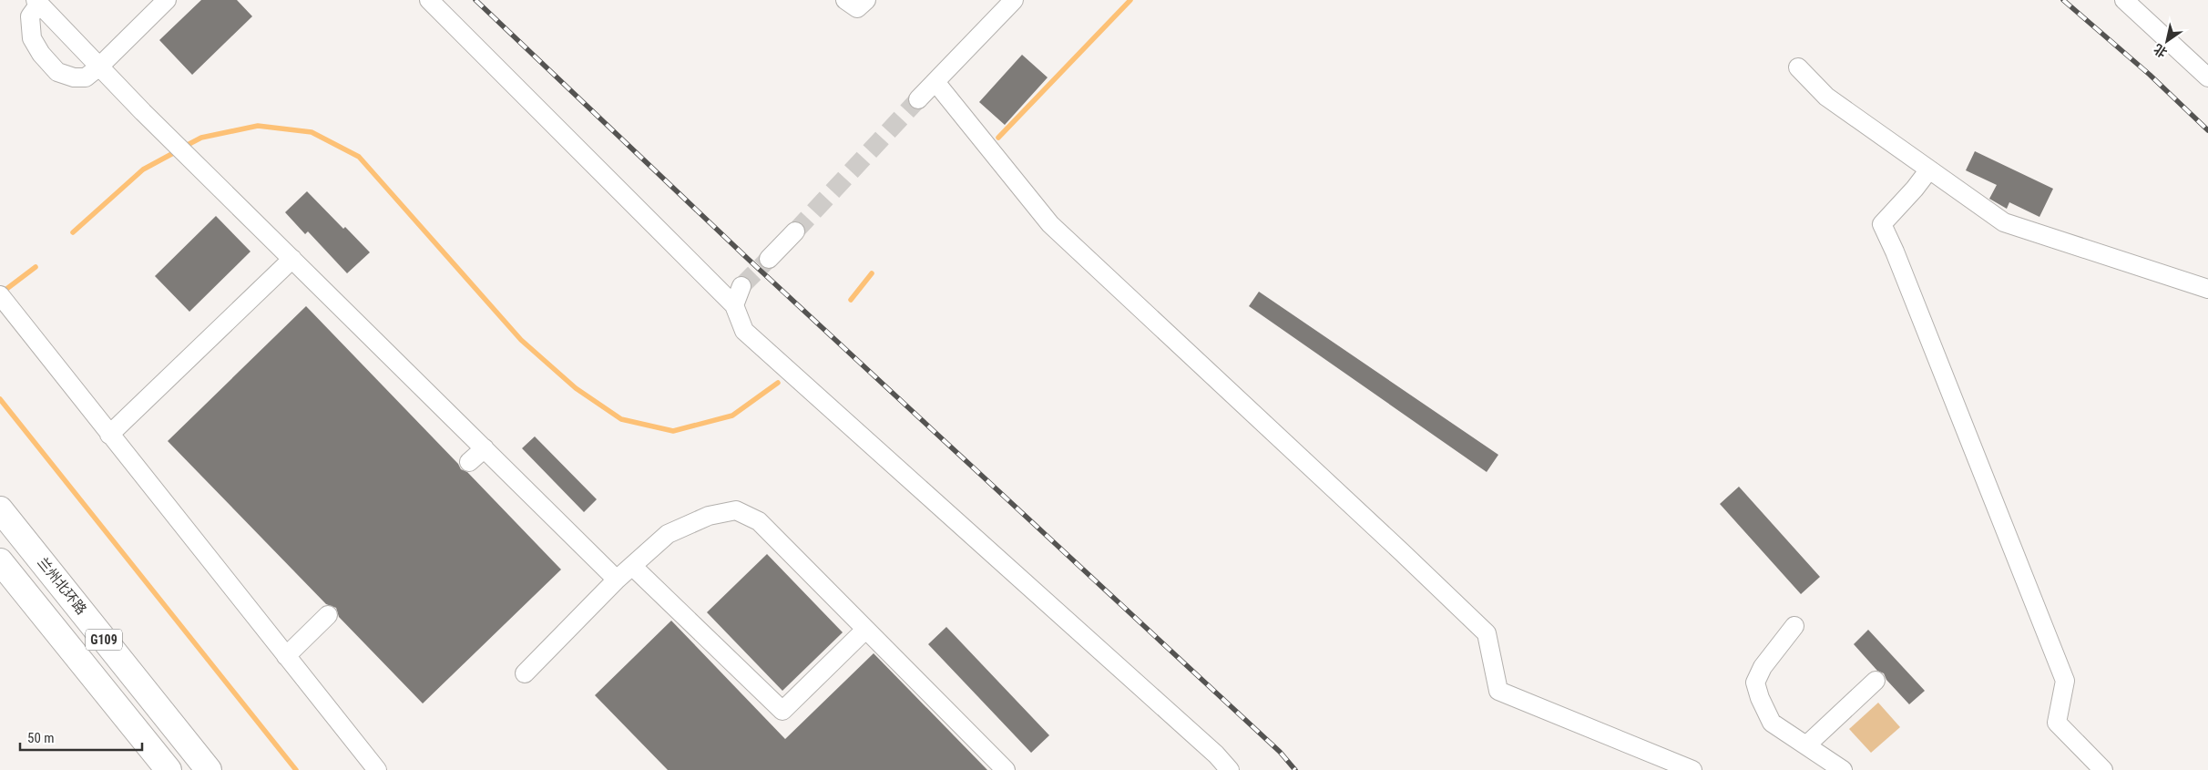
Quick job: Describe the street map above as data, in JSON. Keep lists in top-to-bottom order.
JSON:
{
  "streets": {
    "highway": ["兰州北环路", "G109"]
  },
  "scale_bar": "50 m",
  "north": "bottom left"
}
